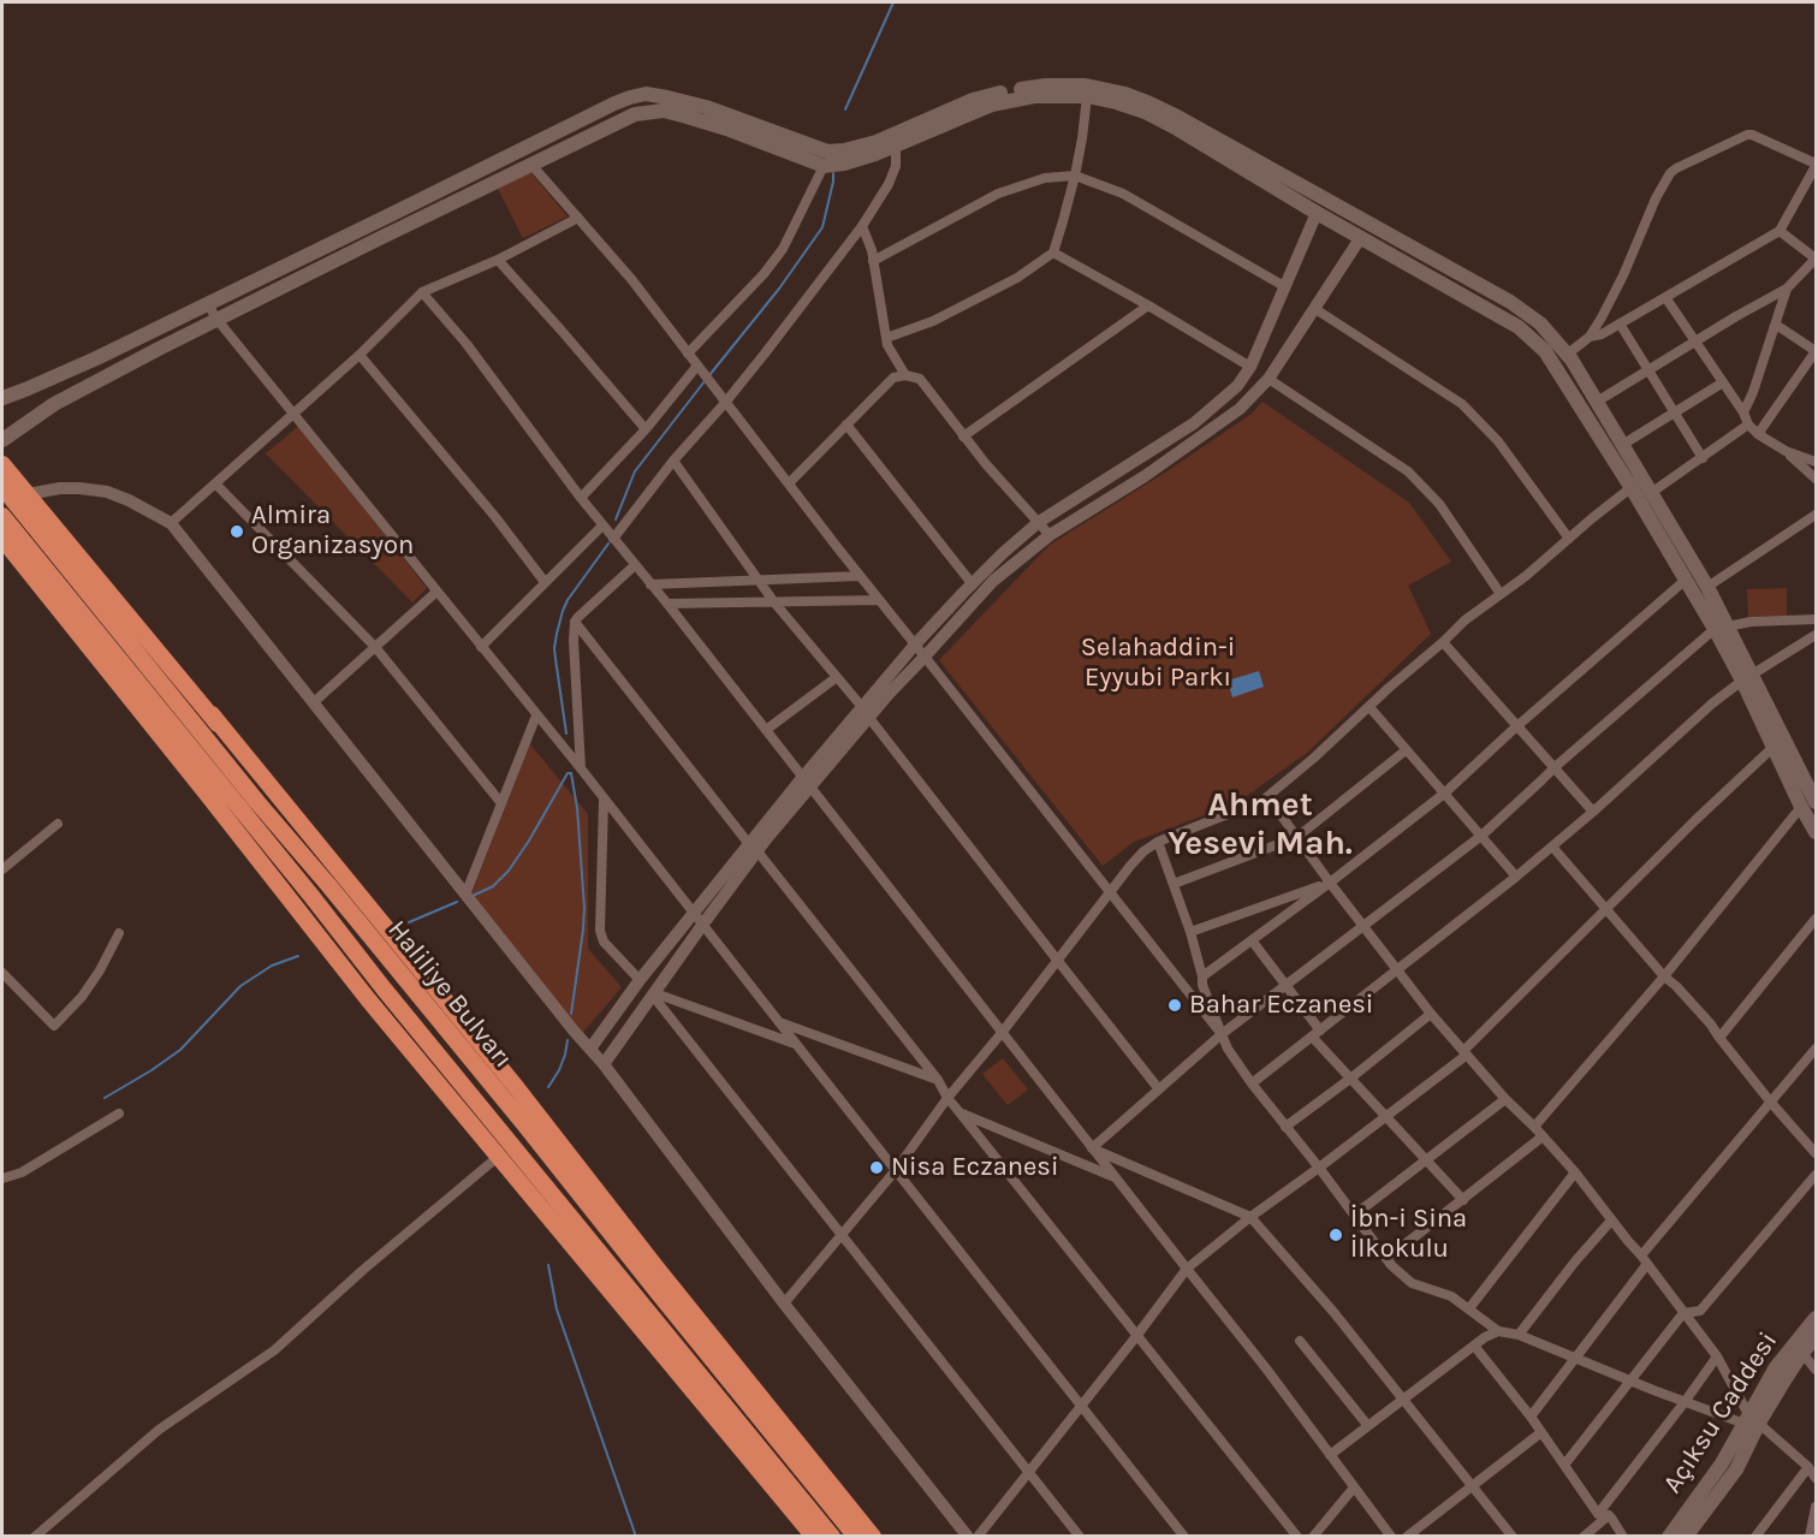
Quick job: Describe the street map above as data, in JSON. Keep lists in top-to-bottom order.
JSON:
{
  "streets": {
    "highway": ["Haliliye Bulvarı"],
    "main road": ["Açıksu Caddesi"]
  },
  "districts": ["Ahmet Yesevi Mah."],
  "parks": ["Selahaddin-i Eyyubi Parkı"],
  "places": [
    "Almira Organizasyon",
    "Bahar Eczanesi",
    "Nisa Eczanesi",
    "İbn-i Sina İlkokulu"
  ]
}
